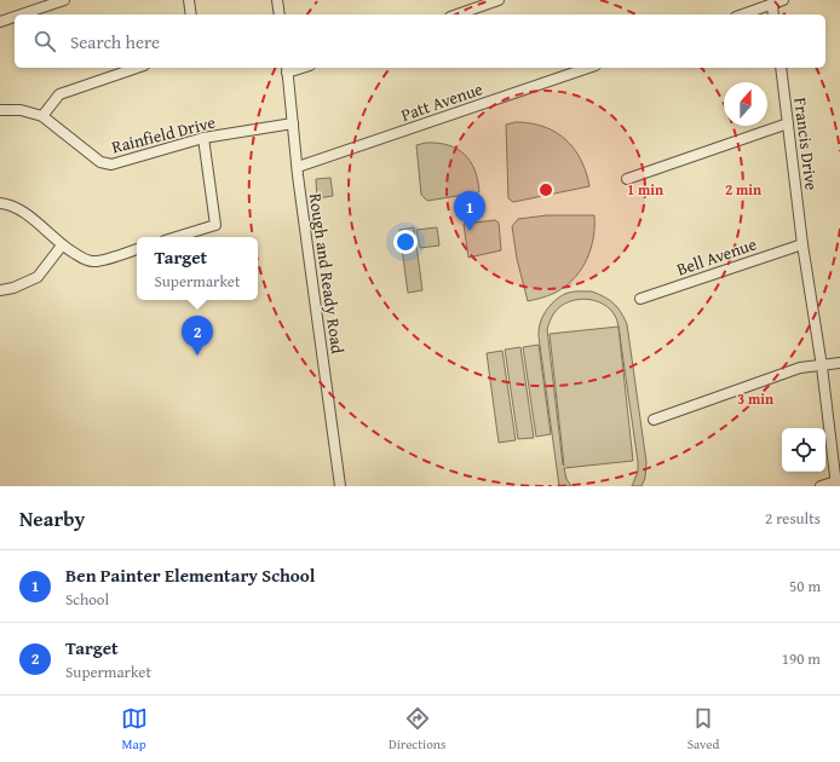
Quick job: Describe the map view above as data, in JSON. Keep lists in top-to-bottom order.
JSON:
{
  "streets": {
    "street": [
      "Patt Avenue",
      "Rainfield Drive",
      "Francis Drive",
      "Bell Avenue",
      "Rough and Ready Road"
    ]
  },
  "crossings": [
    ["Patt Avenue", "Rough and Ready Road"],
    ["Rainfield Drive", "Rough and Ready Road"],
    ["Francis Drive", "Bell Avenue"]
  ],
  "north": "top",
  "page": {
    "search": "Search here",
    "pins": ["1", "2"],
    "popup": ["Target", "Supermarket"],
    "heading": ["Nearby", "2 results"],
    "list": [
      {
        "mark": "1",
        "name": "Ben Painter Elementary School",
        "note": "School",
        "value": "50 m"
      },
      {
        "mark": "2",
        "name": "Target",
        "note": "Supermarket",
        "value": "190 m"
      }
    ],
    "nav": ["Map", "Directions", "Saved"]
  },
  "rings": ["1 min", "2 min", "3 min"]
}
